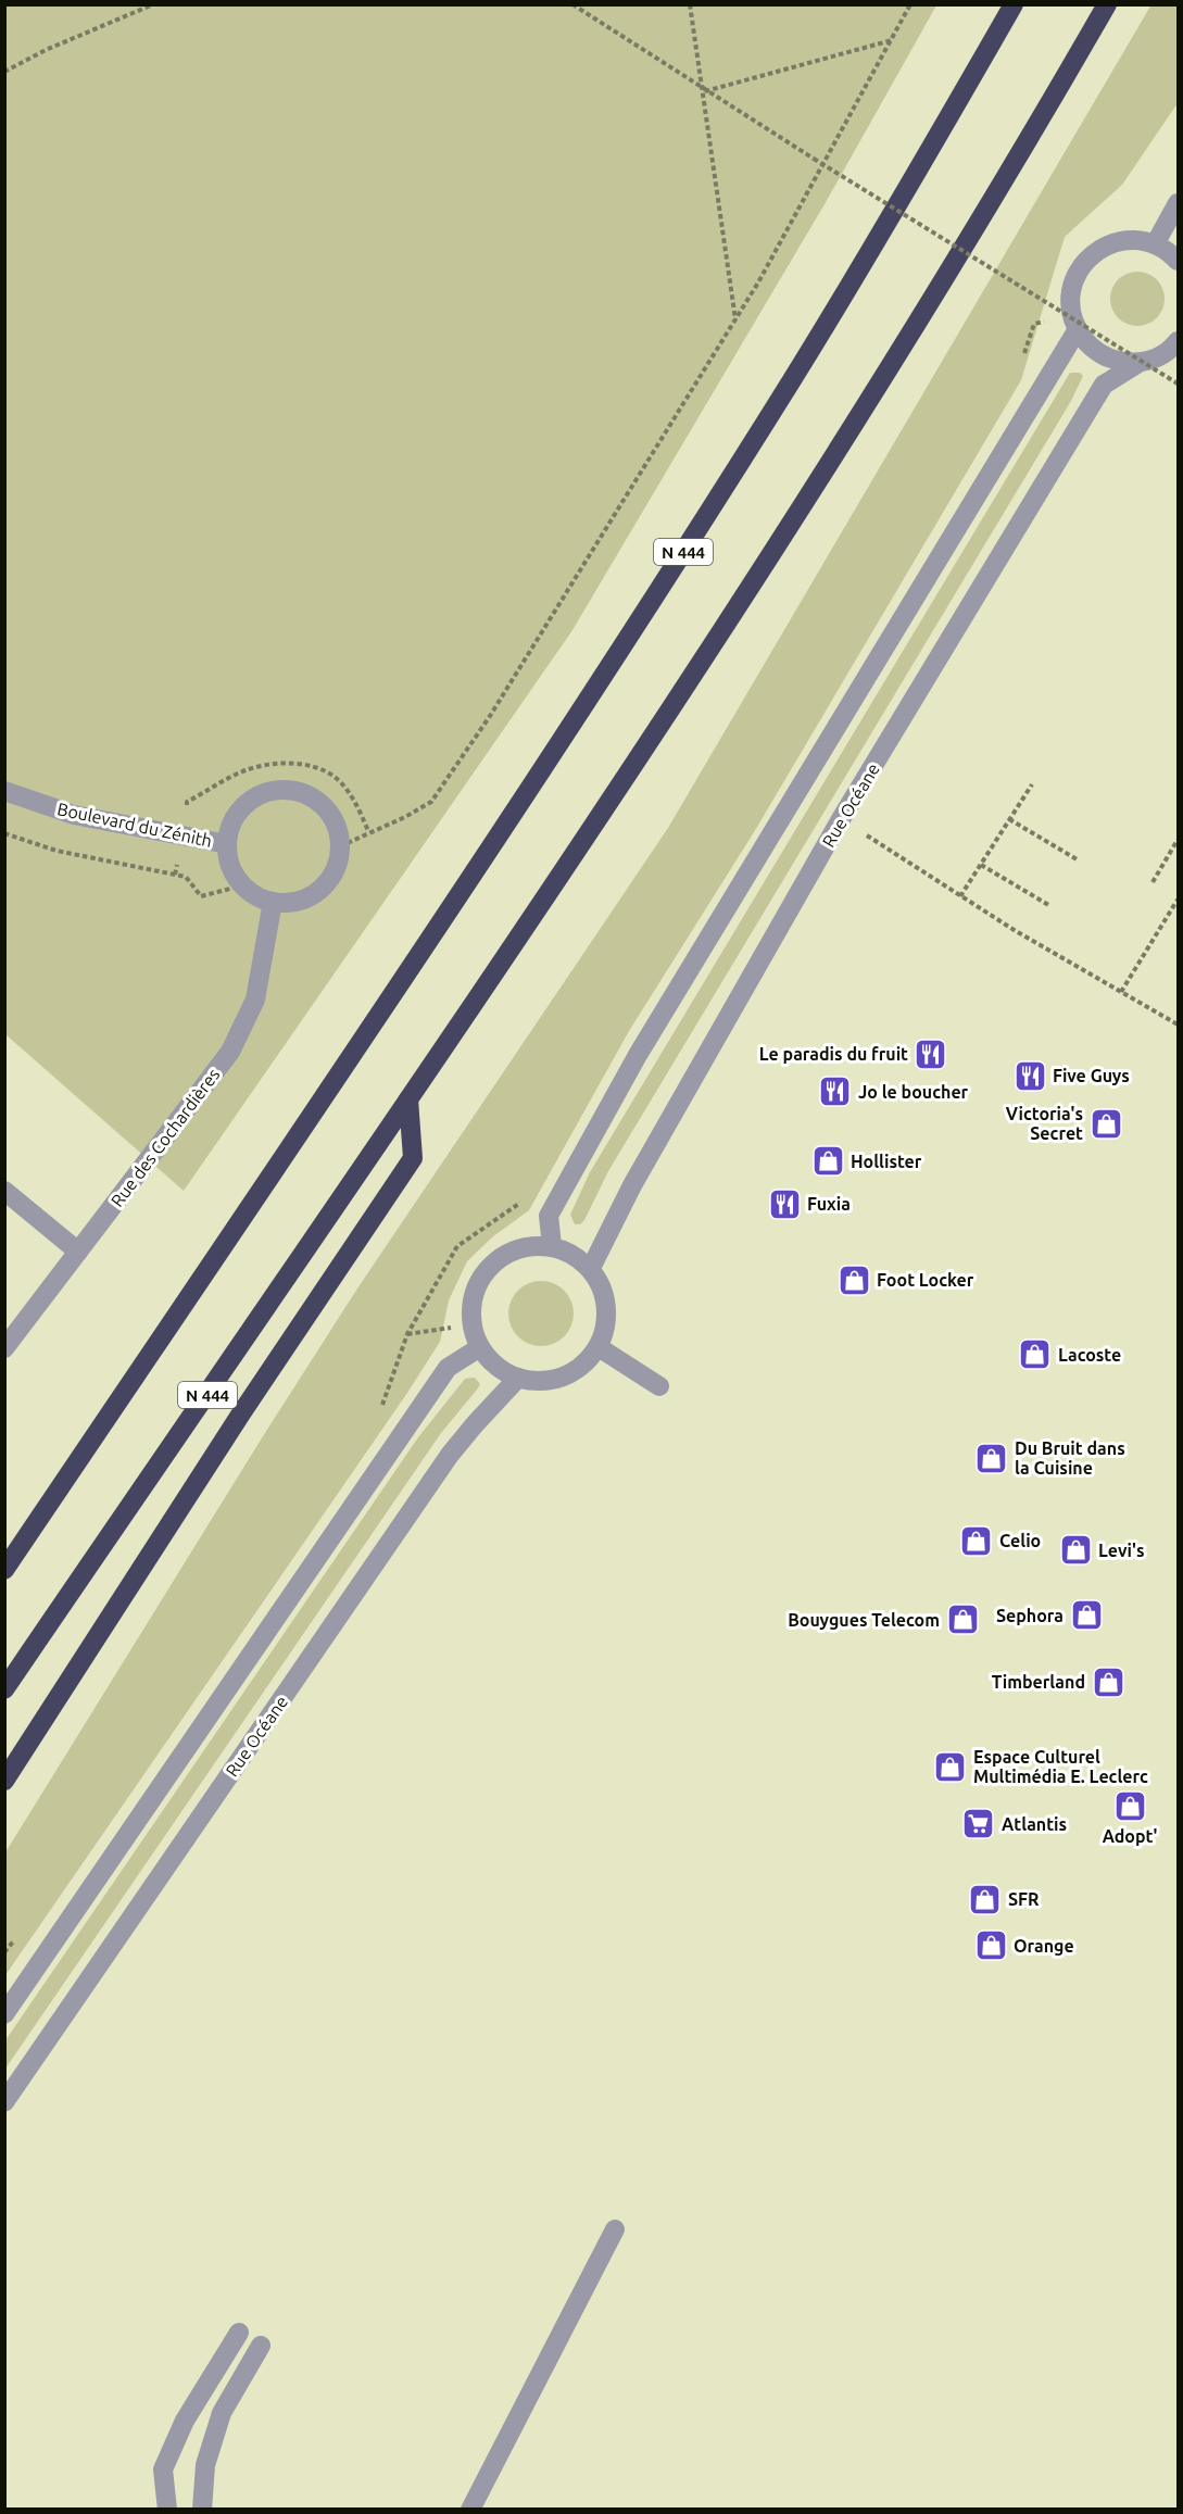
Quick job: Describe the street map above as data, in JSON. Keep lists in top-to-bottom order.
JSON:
{
  "streets": {
    "highway": ["N 444"],
    "street": ["Rue Océane", "Boulevard du Zénith", "Rue des Cochardières"]
  },
  "crossings": [
    ["Boulevard du Zénith", "Rue des Cochardières"]
  ],
  "places": {
    "restaurant": [
      "Le paradis du fruit",
      "Five Guys",
      "Jo le boucher",
      "Fuxia"
    ],
    "shop": [
      "Victoria's Secret",
      "Hollister",
      "Foot Locker",
      "Lacoste",
      "Du Bruit dans la Cuisine",
      "Celio",
      "Levi's",
      "Sephora",
      "Bouygues Telecom",
      "Timberland",
      "Espace Culturel Multimédia E. Leclerc",
      "Adopt'",
      "SFR",
      "Orange"
    ],
    "supermarket": ["Atlantis"]
  }
}
